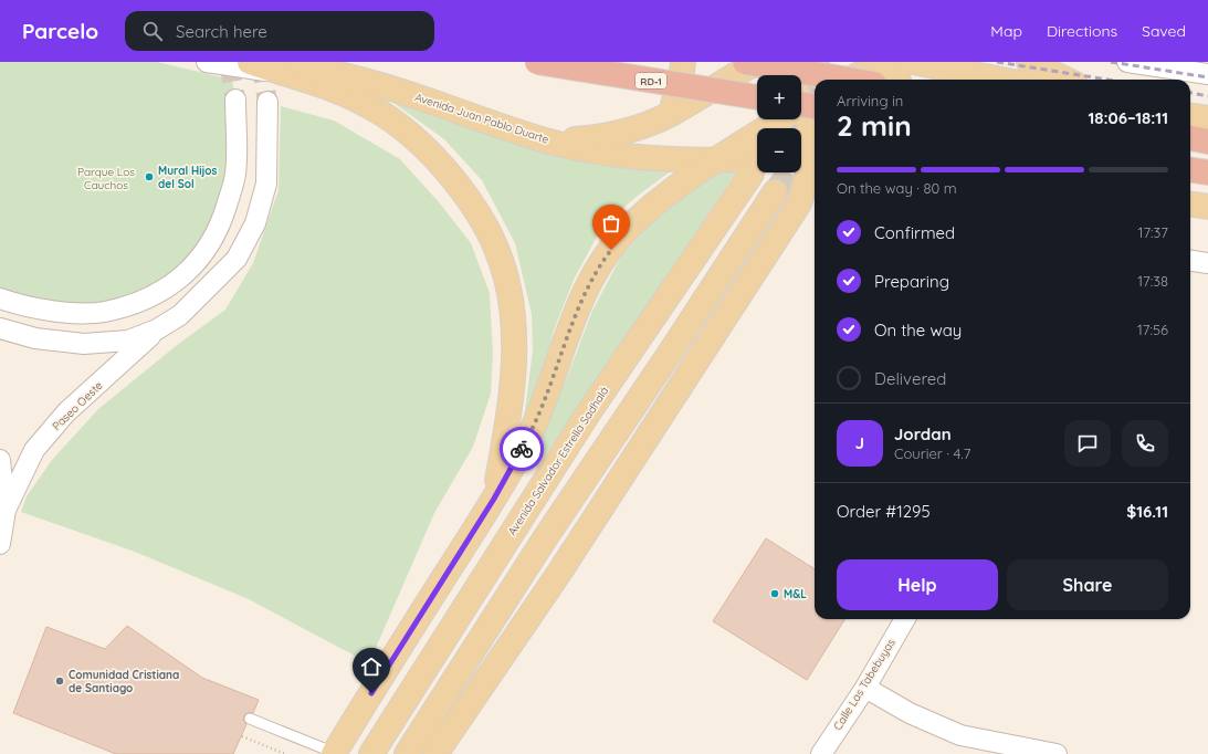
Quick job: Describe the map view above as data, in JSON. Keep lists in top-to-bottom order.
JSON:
{
  "streets": {
    "highway": ["RD-1"],
    "main road": ["Avenida Juan Pablo Duarte", "Avenida Salvador Estrella Sadhalá"],
    "street": ["Paseo Oeste", "Calle Las Tabebuyas"]
  },
  "parks": ["Parque Los Cauchos"],
  "places": ["Mural Hijos del Sol", "M&L", "Comunidad Cristiana de Santiago"],
  "page": {
    "header": "Parcelo",
    "search": "Search here",
    "nav": ["Map", "Directions", "Saved"],
    "map_buttons": ["+", "−"],
    "heading": ["2 min", "Arriving in", "18:06–18:11"],
    "panel": [
      "Jordan",
      "Courier · 4.7",
      "Order #1295",
      "$16.11"
    ],
    "bar": "On the way · 80 m",
    "list": [
      ["Confirmed", "17:37"],
      ["Preparing", "17:38"],
      ["On the way", "17:56"],
      "Delivered"
    ],
    "round": "J",
    "buttons": ["Help", "Share"]
  }
}
